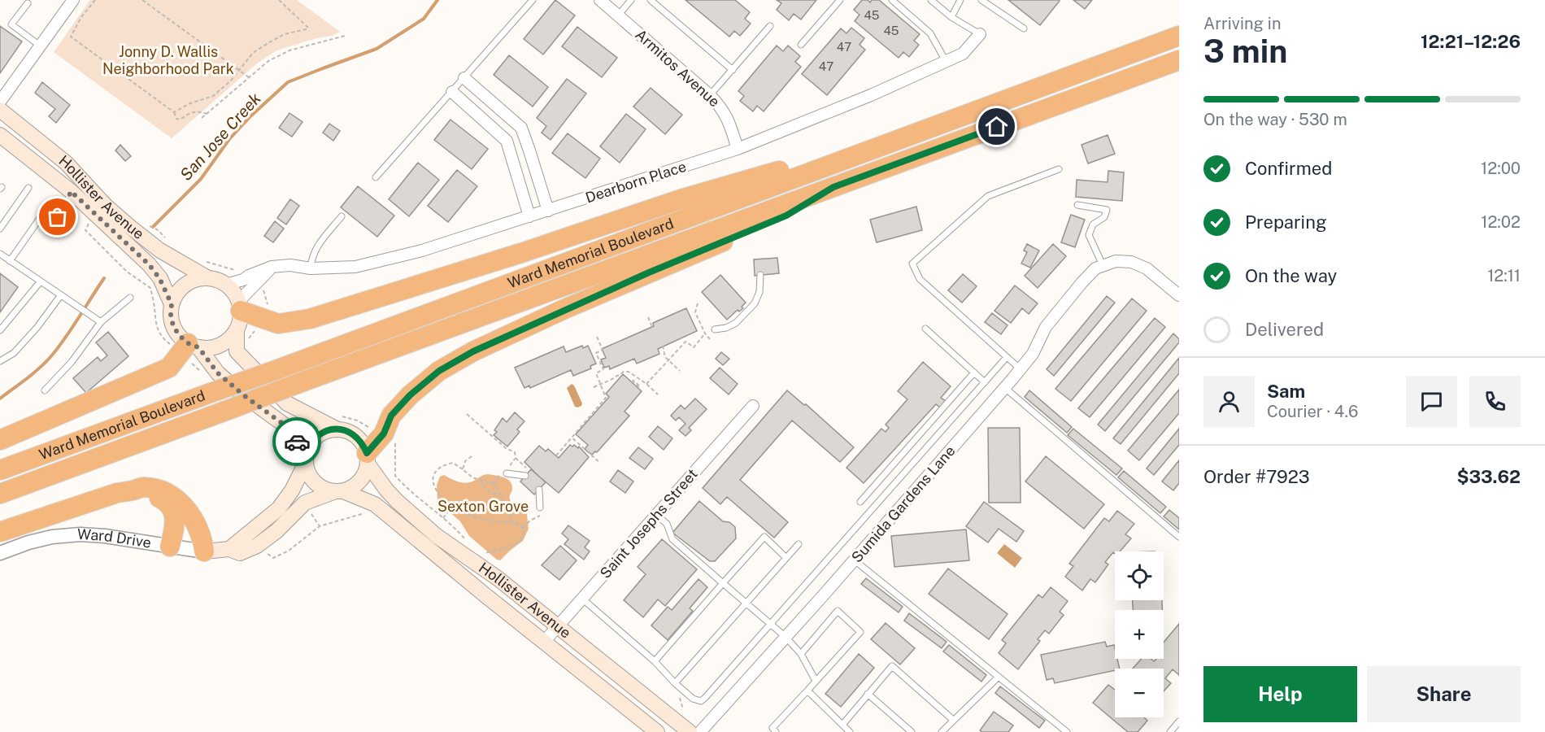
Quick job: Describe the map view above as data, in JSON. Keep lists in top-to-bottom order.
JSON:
{
  "streets": {
    "highway": ["Ward Memorial Boulevard"],
    "main road": ["Hollister Avenue", "Ward Drive"],
    "street": [
      "Armitos Avenue",
      "Dearborn Place",
      "Sumida Gardens Lane",
      "Saint Josephs Street"
    ]
  },
  "crossings": [
    ["Armitos Avenue", "Dearborn Place"],
    ["Dearborn Place", "Hollister Avenue"],
    ["Hollister Avenue", "Saint Josephs Street"],
    ["Hollister Avenue", "Ward Drive"]
  ],
  "water": ["San Jose Creek"],
  "parks": ["Jonny D. Wallis Neighborhood Park", "Sexton Grove"],
  "house_numbers": [
    "45",
    "45",
    "47",
    "47"
  ],
  "page": {
    "heading": ["3 min", "Arriving in", "12:21–12:26"],
    "panel": [
      "Sam",
      "Courier · 4.6",
      "Order #7923",
      "$33.62"
    ],
    "bar": "On the way · 530 m",
    "list": [
      ["Confirmed", "12:00"],
      ["Preparing", "12:02"],
      ["On the way", "12:11"],
      "Delivered"
    ],
    "map_buttons": ["+", "−"],
    "buttons": ["Help", "Share"]
  }
}
